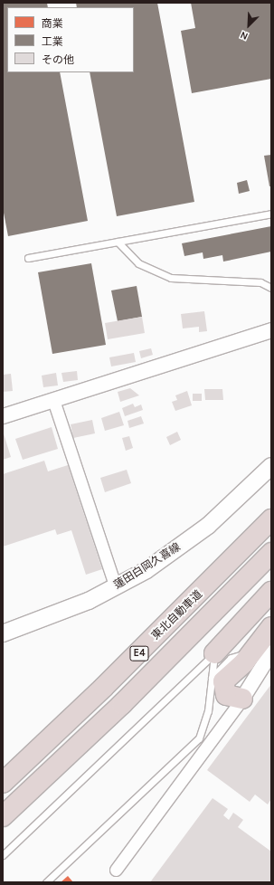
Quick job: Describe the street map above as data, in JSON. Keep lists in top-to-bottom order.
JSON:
{
  "streets": {
    "highway": ["東北自動車道", "E4"],
    "main road": ["蓮田白岡久喜線"]
  },
  "legend": ["商業", "工業", "その他"],
  "north": "bottom left"
}
